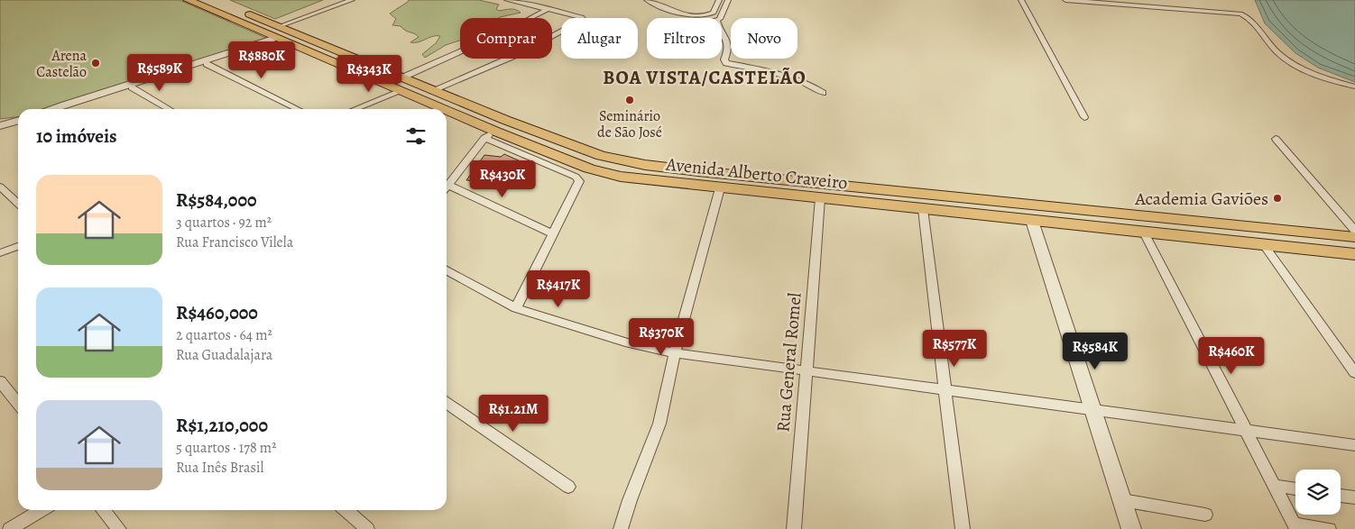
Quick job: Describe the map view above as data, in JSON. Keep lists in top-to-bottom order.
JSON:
{
  "streets": {
    "main road": ["Avenida Alberto Craveiro"],
    "street": ["Rua General Romel"]
  },
  "crossings": [
    ["Avenida Alberto Craveiro", "Rua General Romel"]
  ],
  "districts": ["BOA VISTA/CASTELÃO"],
  "places": ["Arena Castelão", "Seminário de São José", "Academia Gaviões"],
  "page": {
    "chip": [
      "Comprar",
      "Alugar",
      "Filtros",
      "Novo"
    ],
    "price": [
      "R$880K",
      "R$589K",
      "R$343K",
      "R$430K",
      "R$417K",
      "R$370K",
      "R$577K",
      "R$584K",
      "R$460K",
      "R$1.21M"
    ],
    "heading": "10 imóveis",
    "list": [
      {
        "name": "R$584,000",
        "note": "3 quartos · 92 m² · Rua Francisco Vilela"
      },
      {
        "name": "R$460,000",
        "note": "2 quartos · 64 m² · Rua Guadalajara"
      },
      {
        "name": "R$1,210,000",
        "note": "5 quartos · 178 m² · Rua Inês Brasil"
      }
    ]
  }
}
